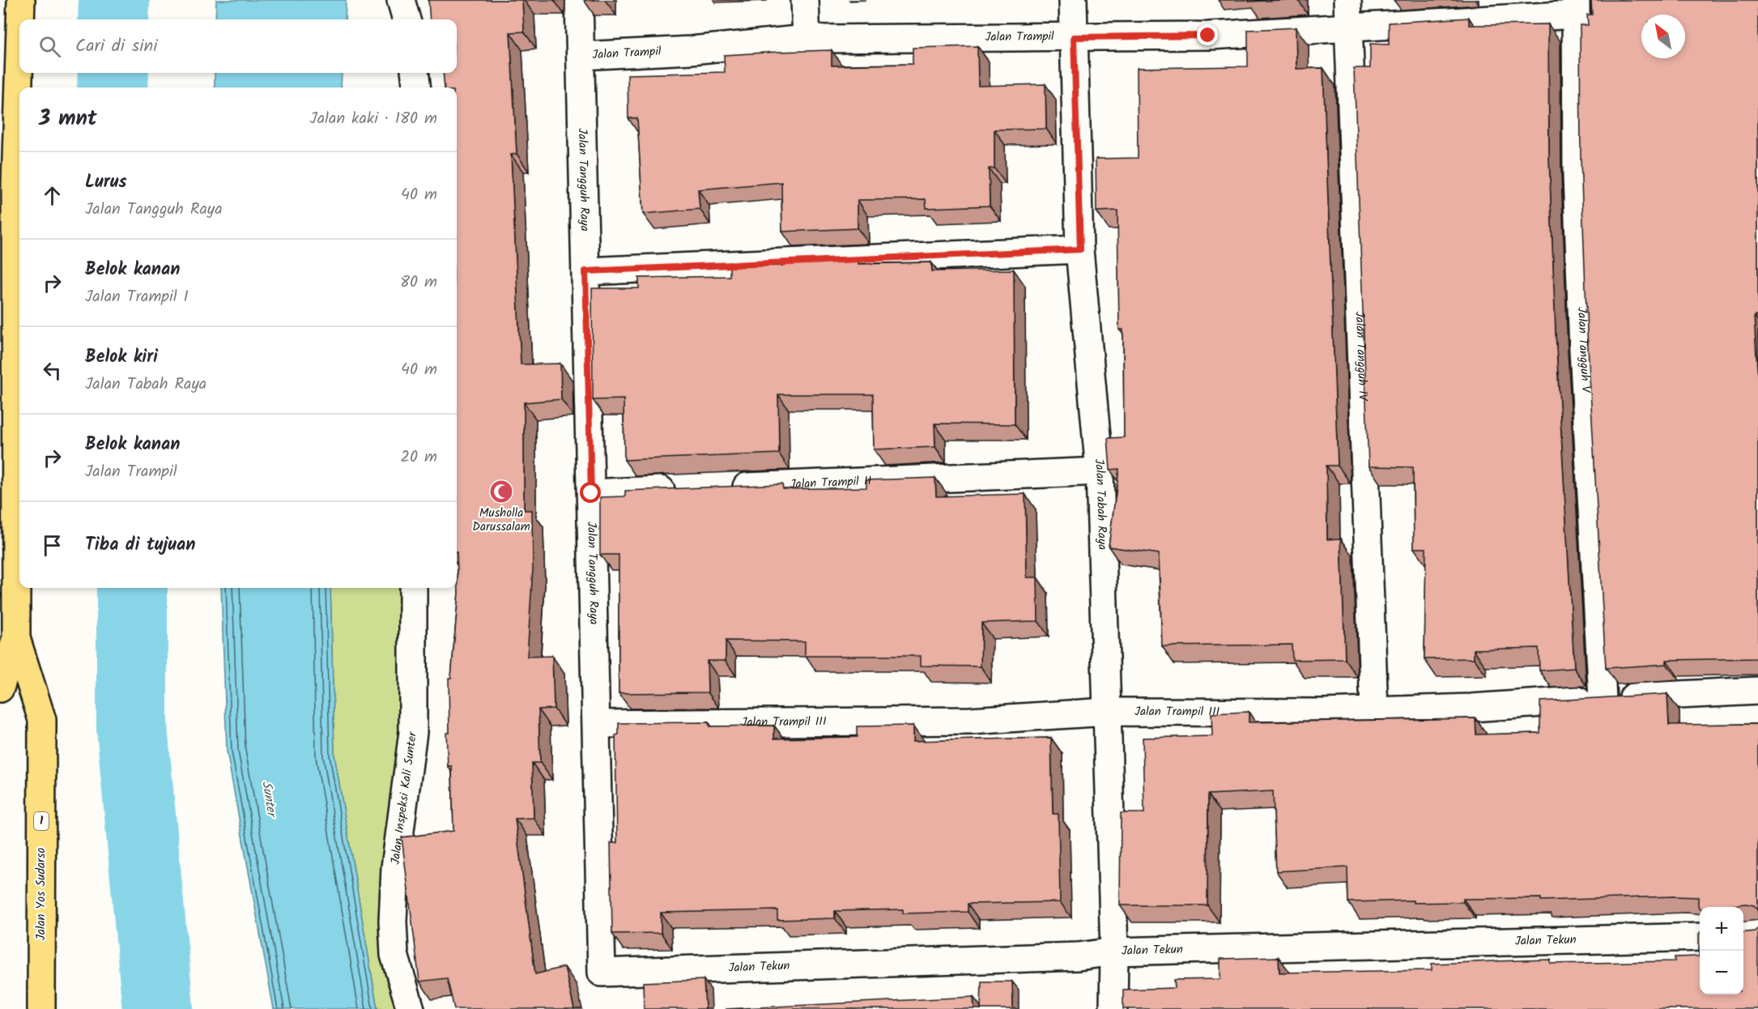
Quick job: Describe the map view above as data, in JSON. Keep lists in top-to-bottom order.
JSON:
{
  "streets": {
    "highway": ["1", "Jalan Yos Sudarso"],
    "street": [
      "Jalan Trampil",
      "Jalan Tangguh Raya",
      "Jalan Tangguh V",
      "Jalan Tangguh IV",
      "Jalan Trampil II",
      "Jalan Tabah Raya",
      "Jalan Trampil III",
      "Jalan Inspeksi Kali Sunter",
      "Jalan Tekun"
    ]
  },
  "crossings": [
    ["Jalan Trampil", "Jalan Tangguh Raya"],
    ["Jalan Trampil", "Jalan Tangguh V"],
    ["Jalan Trampil", "Jalan Tangguh IV"],
    ["Jalan Trampil", "Jalan Tabah Raya"],
    ["Jalan Tangguh Raya", "Jalan Trampil III"],
    ["Jalan Tangguh Raya", "Jalan Tekun"],
    ["Jalan Tangguh V", "Jalan Trampil III"],
    ["Jalan Tangguh IV", "Jalan Trampil III"],
    ["Jalan Trampil II", "Jalan Tabah Raya"],
    ["Jalan Tabah Raya", "Jalan Trampil III"],
    ["Jalan Tabah Raya", "Jalan Tekun"]
  ],
  "water": ["Sunter"],
  "places": {
    "mosque": ["Musholla Darussalam"]
  },
  "north": "top left",
  "page": {
    "search": "Cari di sini",
    "heading": ["3 mnt", "Jalan kaki · 180 m"],
    "list": [
      ["Lurus", "Jalan Tangguh Raya", "40 m"],
      ["Belok kanan", "Jalan Trampil I", "80 m"],
      ["Belok kiri", "Jalan Tabah Raya", "40 m"],
      ["Belok kanan", "Jalan Trampil", "20 m"],
      "Tiba di tujuan"
    ],
    "map_buttons": ["+", "−"]
  }
}
